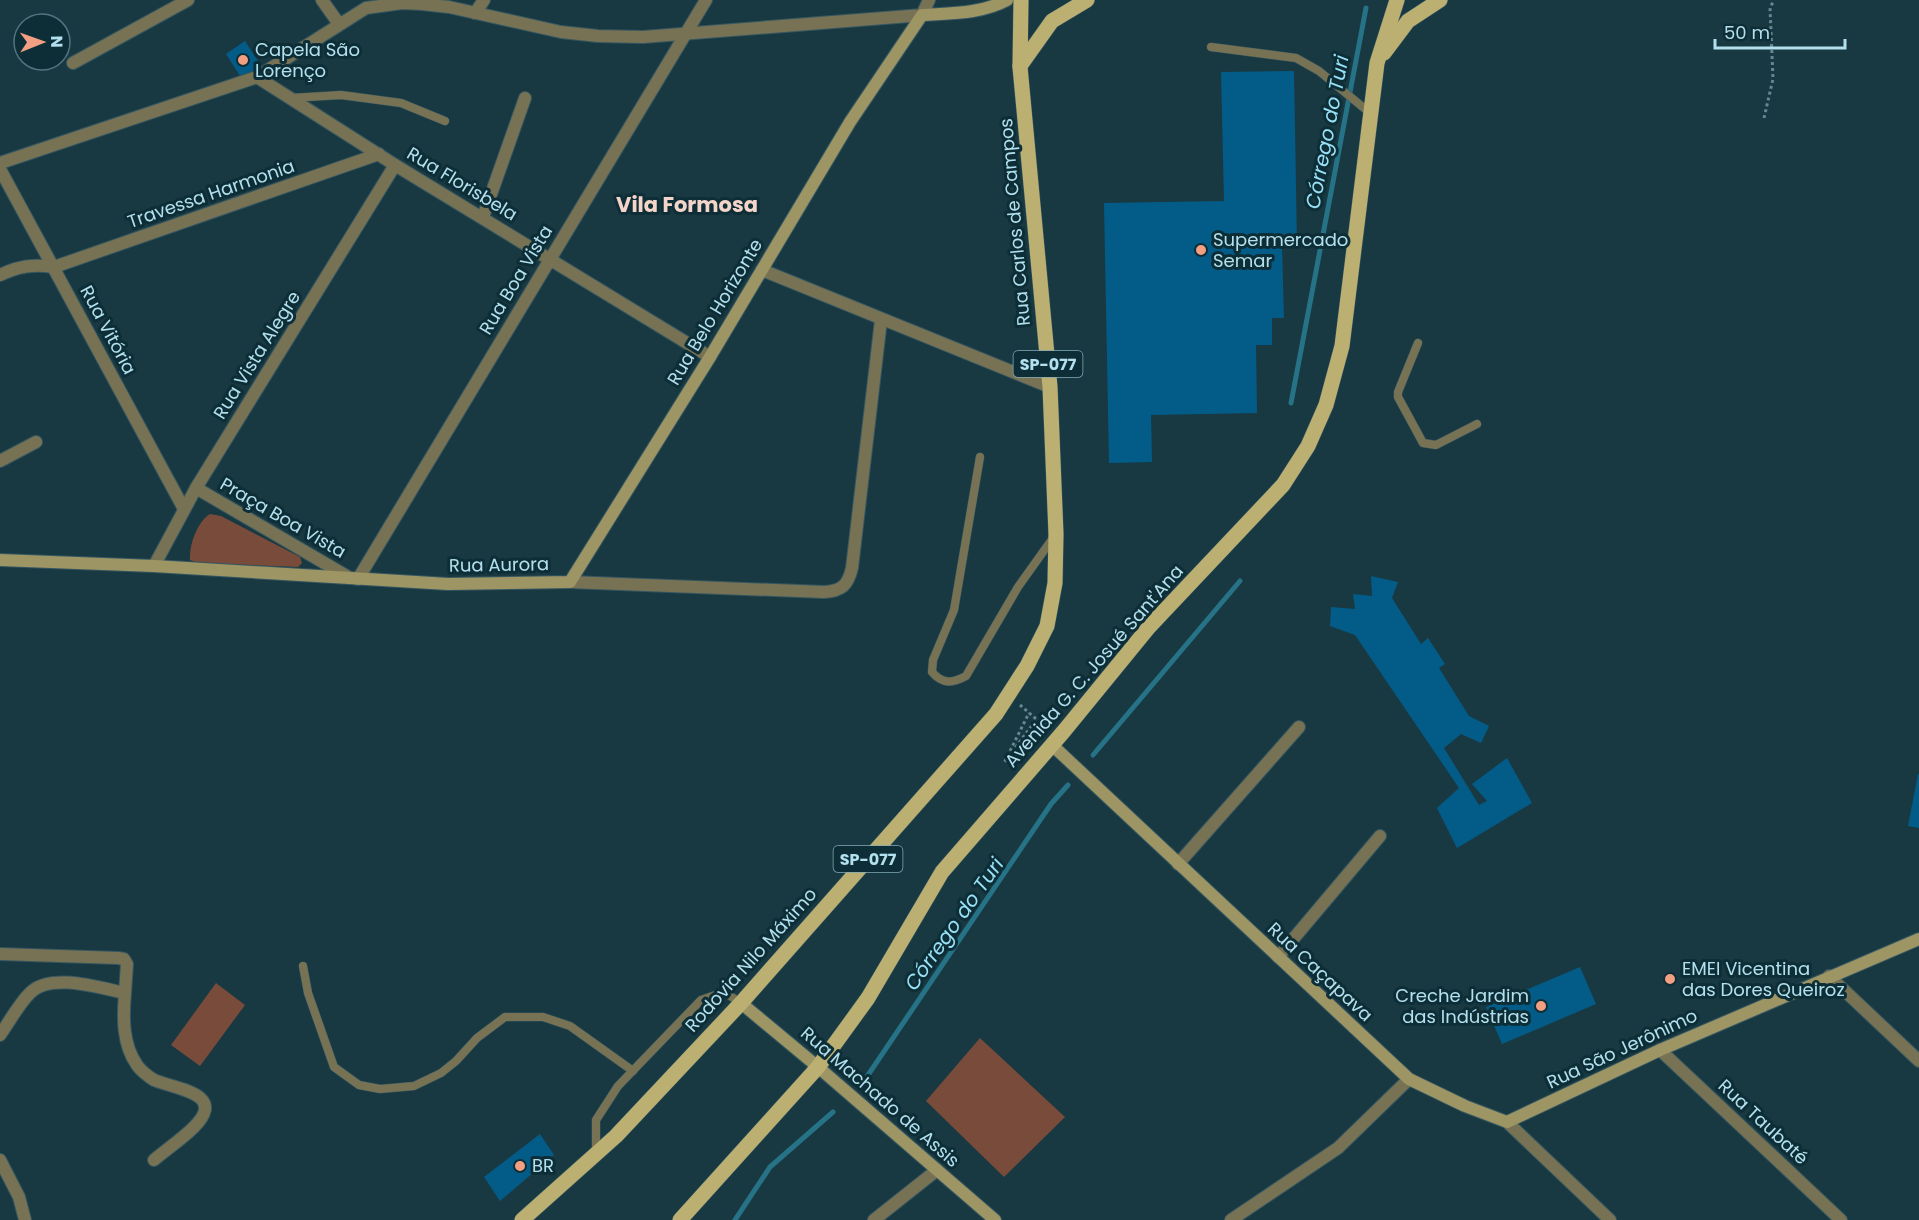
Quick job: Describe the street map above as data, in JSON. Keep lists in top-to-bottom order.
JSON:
{
  "streets": {
    "main road": [
      "Rua Carlos de Campos",
      "SP-077",
      "Avenida G. C. Josué Sant'Ana",
      "Rodovia Nilo Máximo"
    ],
    "street": [
      "Rua Florisbela",
      "Travessa Harmonia",
      "Rua Boa Vista",
      "Rua Belo Horizonte",
      "Rua Vitória",
      "Rua Vista Alegre",
      "Praça Boa Vista",
      "Rua Aurora",
      "Rua Caçapava",
      "Rua São Jerônimo",
      "Rua Machado de Assis",
      "Rua Taubaté"
    ]
  },
  "crossings": [
    ["Rua Florisbela", "Travessa Harmonia"],
    ["Rua Florisbela", "Rua Boa Vista"],
    ["Rua Florisbela", "Rua Belo Horizonte"],
    ["Rua Florisbela", "Rua Vista Alegre"],
    ["Travessa Harmonia", "Rua Vitória"],
    ["Rua Carlos de Campos", "Rodovia Nilo Máximo"],
    ["Rua Boa Vista", "Praça Boa Vista"],
    ["Rua Boa Vista", "Rua Aurora"],
    ["Rua Belo Horizonte", "Rua Aurora"],
    ["Rua Vitória", "Rua Vista Alegre"],
    ["Rua Vista Alegre", "Praça Boa Vista"],
    ["Rua Vista Alegre", "Rua Aurora"],
    ["Praça Boa Vista", "Rua Aurora"],
    ["Avenida G. C. Josué Sant'Ana", "Rua Caçapava"],
    ["Avenida G. C. Josué Sant'Ana", "Rua Machado de Assis"],
    ["Rodovia Nilo Máximo", "Rua Machado de Assis"],
    ["Rua Caçapava", "Rua São Jerônimo"],
    ["Rua São Jerônimo", "Rua Taubaté"]
  ],
  "districts": ["Vila Formosa"],
  "water": ["Córrego do Turi"],
  "places": [
    "Capela São Lorenço",
    "Supermercado Semar",
    "EMEI Vicentina das Dores Queiroz",
    "Creche Jardim das Indústrias",
    "BR"
  ],
  "scale_bar": "50 m",
  "north": "right"
}
